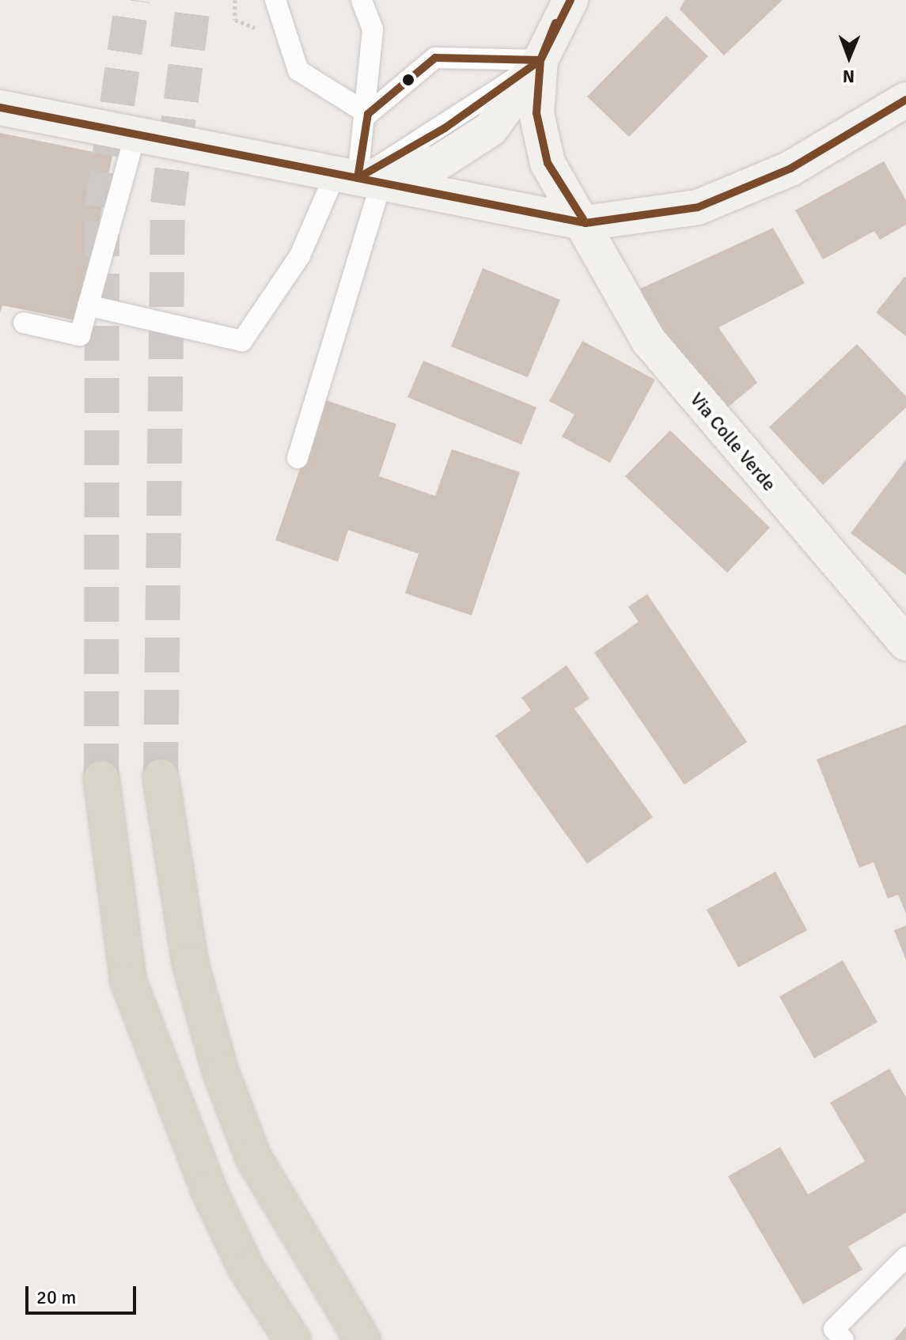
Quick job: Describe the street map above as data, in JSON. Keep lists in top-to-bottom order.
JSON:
{
  "streets": {
    "street": ["Via Colle Verde"]
  },
  "scale_bar": "20 m",
  "north": "bottom"
}
